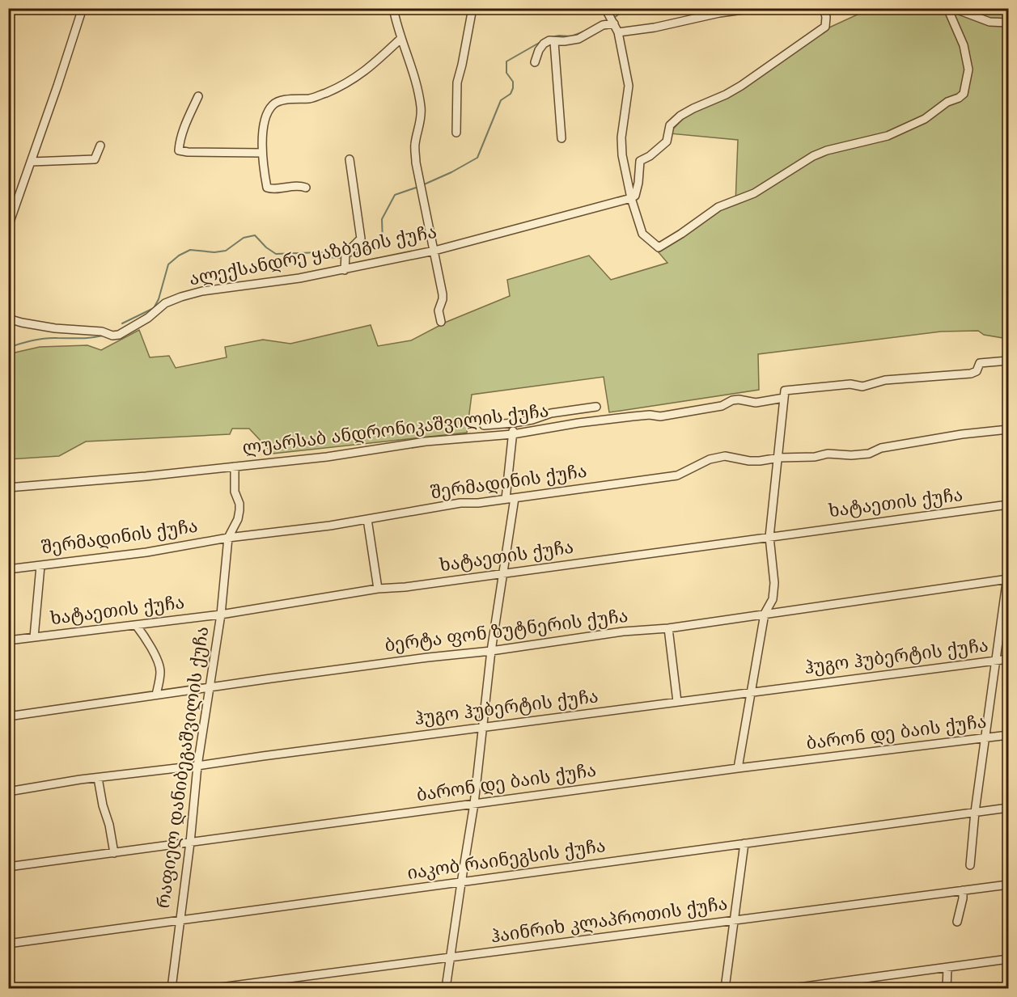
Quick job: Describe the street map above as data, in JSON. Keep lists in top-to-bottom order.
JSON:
{
  "streets": {
    "street": [
      "ალექსანდრე ყაზბეგის ქუჩა",
      "ლუარსაბ ანდრონიკაშვილის ქუჩა",
      "შერმადინის ქუჩა",
      "ხატაეთის ქუჩა",
      "ბერტა ფონ ზუტნერის ქუჩა",
      "ჰუგო ჰუბერტის ქუჩა",
      "ბარონ დე ბაის ქუჩა",
      "რაფიელ დანიბეგაშვილის ქუჩა",
      "იაკობ რაინეგსის ქუჩა",
      "ჰაინრიხ კლაპროთის ქუჩა"
    ]
  },
  "crossings": [
    ["ლუარსაბ ანდრონიკაშვილის ქუჩა", "რაფიელ დანიბეგაშვილის ქუჩა"],
    ["შერმადინის ქუჩა", "რაფიელ დანიბეგაშვილის ქუჩა"],
    ["ხატაეთის ქუჩა", "რაფიელ დანიბეგაშვილის ქუჩა"],
    ["ბერტა ფონ ზუტნერის ქუჩა", "რაფიელ დანიბეგაშვილის ქუჩა"],
    ["ჰუგო ჰუბერტის ქუჩა", "რაფიელ დანიბეგაშვილის ქუჩა"],
    ["ბარონ დე ბაის ქუჩა", "რაფიელ დანიბეგაშვილის ქუჩა"],
    ["რაფიელ დანიბეგაშვილის ქუჩა", "იაკობ რაინეგსის ქუჩა"]
  ]
}
